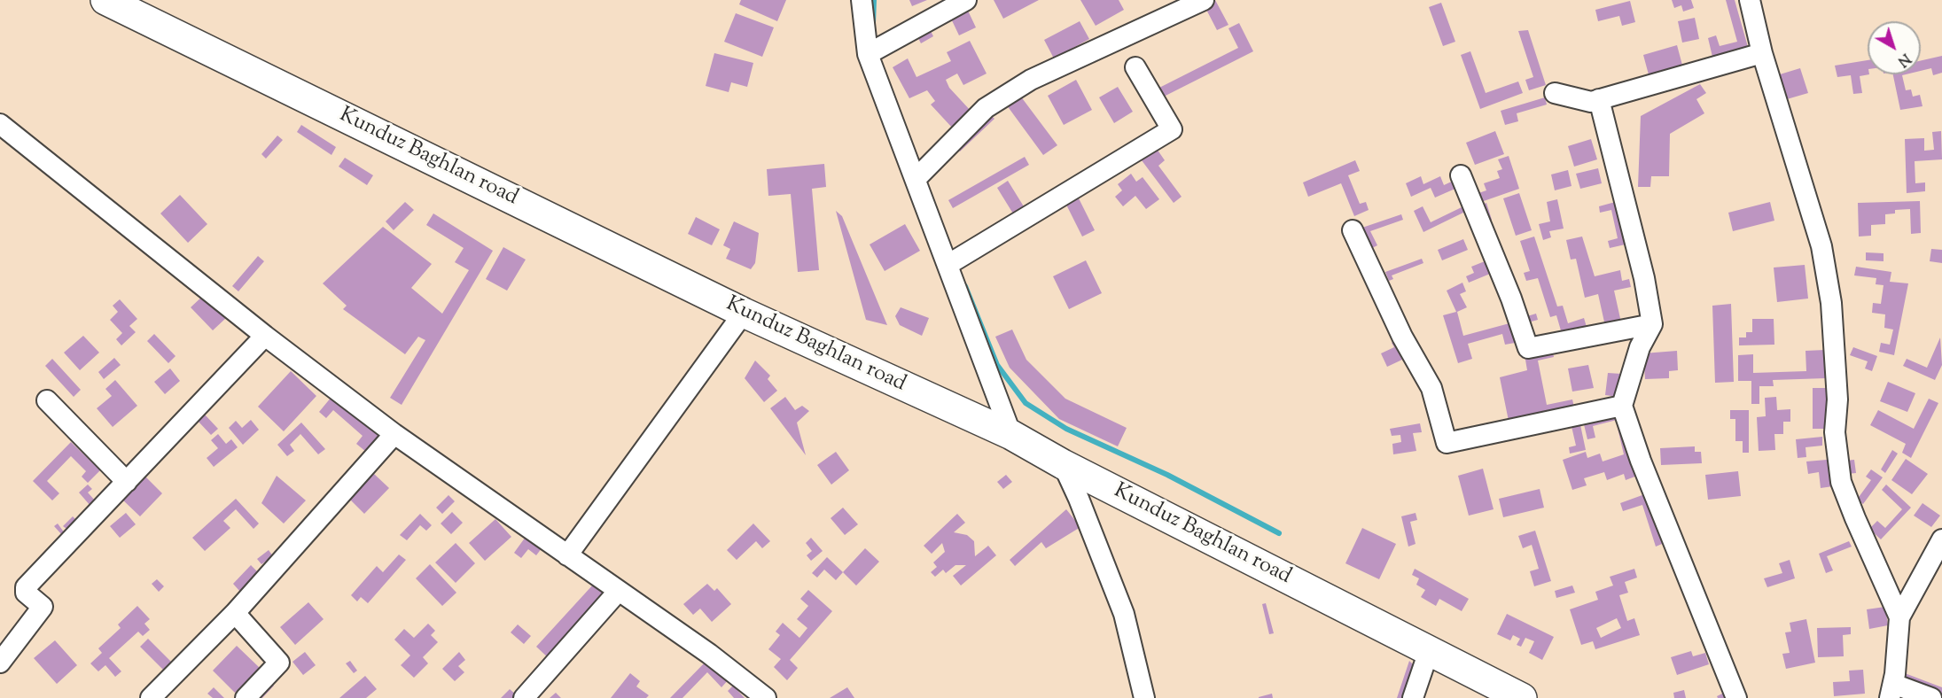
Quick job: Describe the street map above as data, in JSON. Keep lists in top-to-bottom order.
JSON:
{
  "streets": {
    "highway": ["Kunduz Baghlan road"]
  },
  "north": "bottom right"
}
